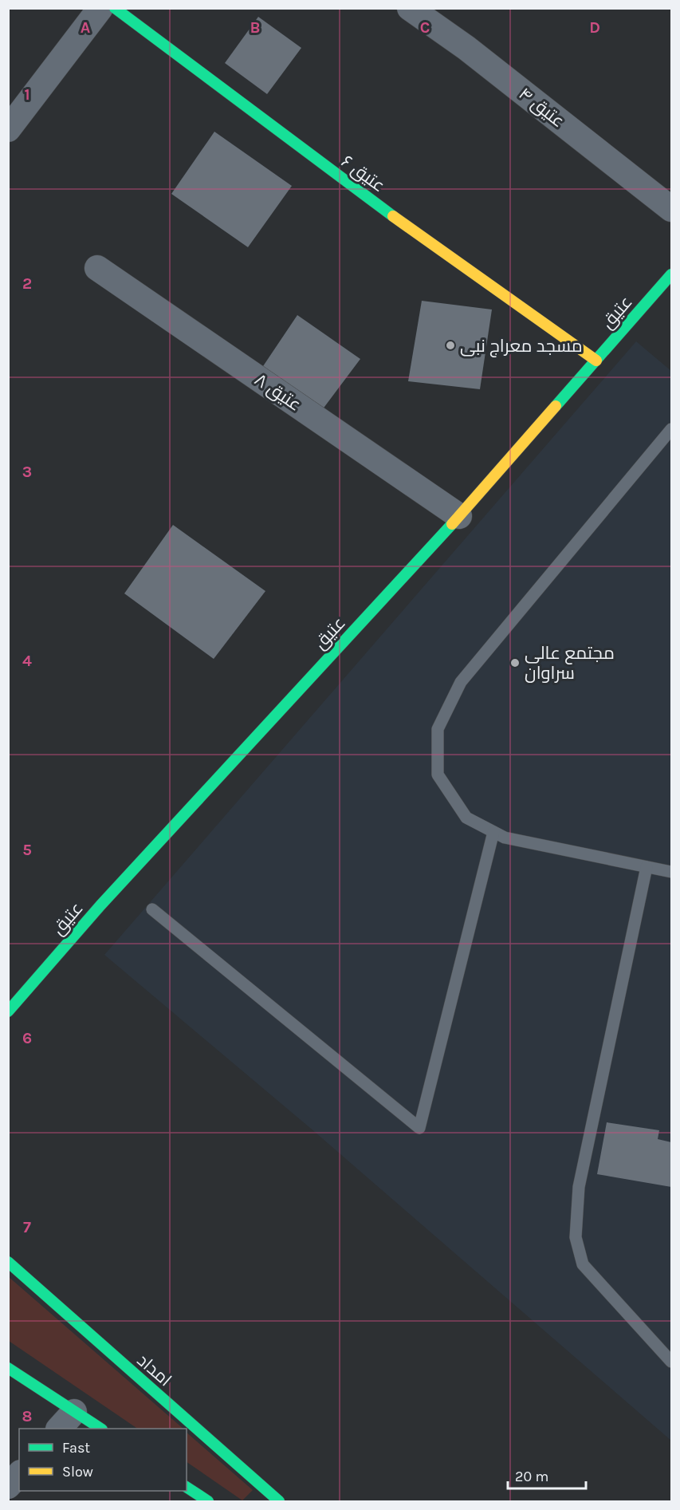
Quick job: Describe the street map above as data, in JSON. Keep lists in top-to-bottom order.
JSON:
{
  "streets": {
    "street": [
      "عتیق ۴",
      "عتیق ۶",
      "عتیق",
      "عتیق ۸",
      "امداد"
    ]
  },
  "crossings": [
    ["عتیق ۶", "عتیق"],
    ["عتیق", "عتیق ۸"]
  ],
  "places": ["مسجد معراج نبی", "مجتمع عالی سراوان"],
  "legend": ["Fast", "Slow"],
  "scale_bar": "20 m",
  "grid": {
    "columns": [
      "A",
      "B",
      "C",
      "D"
    ],
    "rows": [
      "1",
      "2",
      "3",
      "4",
      "5",
      "6",
      "7",
      "8"
    ]
  }
}
